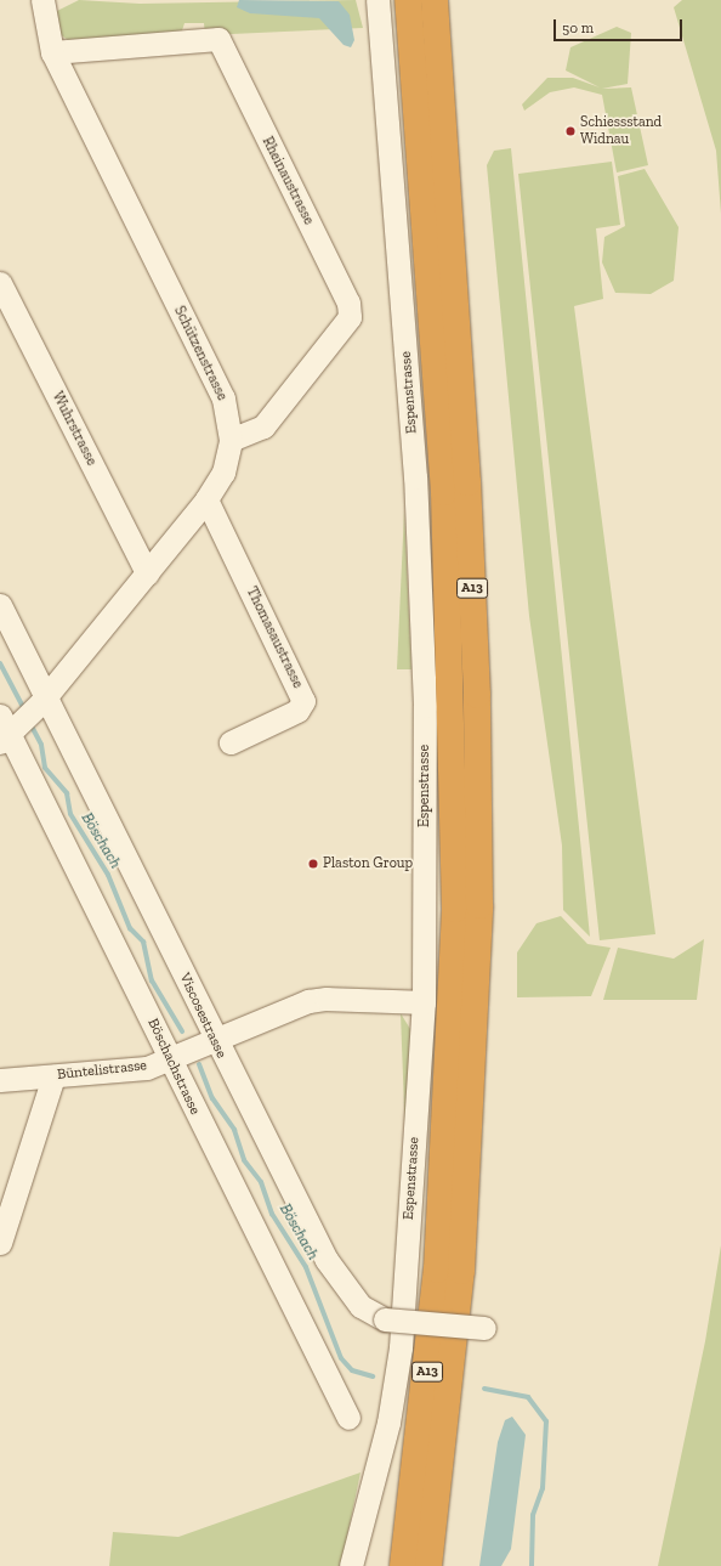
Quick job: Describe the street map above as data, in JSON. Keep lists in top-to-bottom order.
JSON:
{
  "streets": {
    "highway": ["A13"],
    "street": [
      "Rheinaustrasse",
      "Schützenstrasse",
      "Espenstrasse",
      "Wuhrstrasse",
      "Thomasaustrasse",
      "Viscosestrasse",
      "Böschachstrasse",
      "Büntelistrasse"
    ]
  },
  "crossings": [
    ["Rheinaustrasse", "Schützenstrasse"],
    ["Schützenstrasse", "Wuhrstrasse"],
    ["Schützenstrasse", "Thomasaustrasse"],
    ["Schützenstrasse", "Viscosestrasse"],
    ["Schützenstrasse", "Böschachstrasse"],
    ["Espenstrasse", "Büntelistrasse"],
    ["Viscosestrasse", "Büntelistrasse"],
    ["Böschachstrasse", "Büntelistrasse"]
  ],
  "water": ["Böschach"],
  "places": ["Schiessstand Widnau", "Plaston Group"],
  "scale_bar": "50 m"
}
